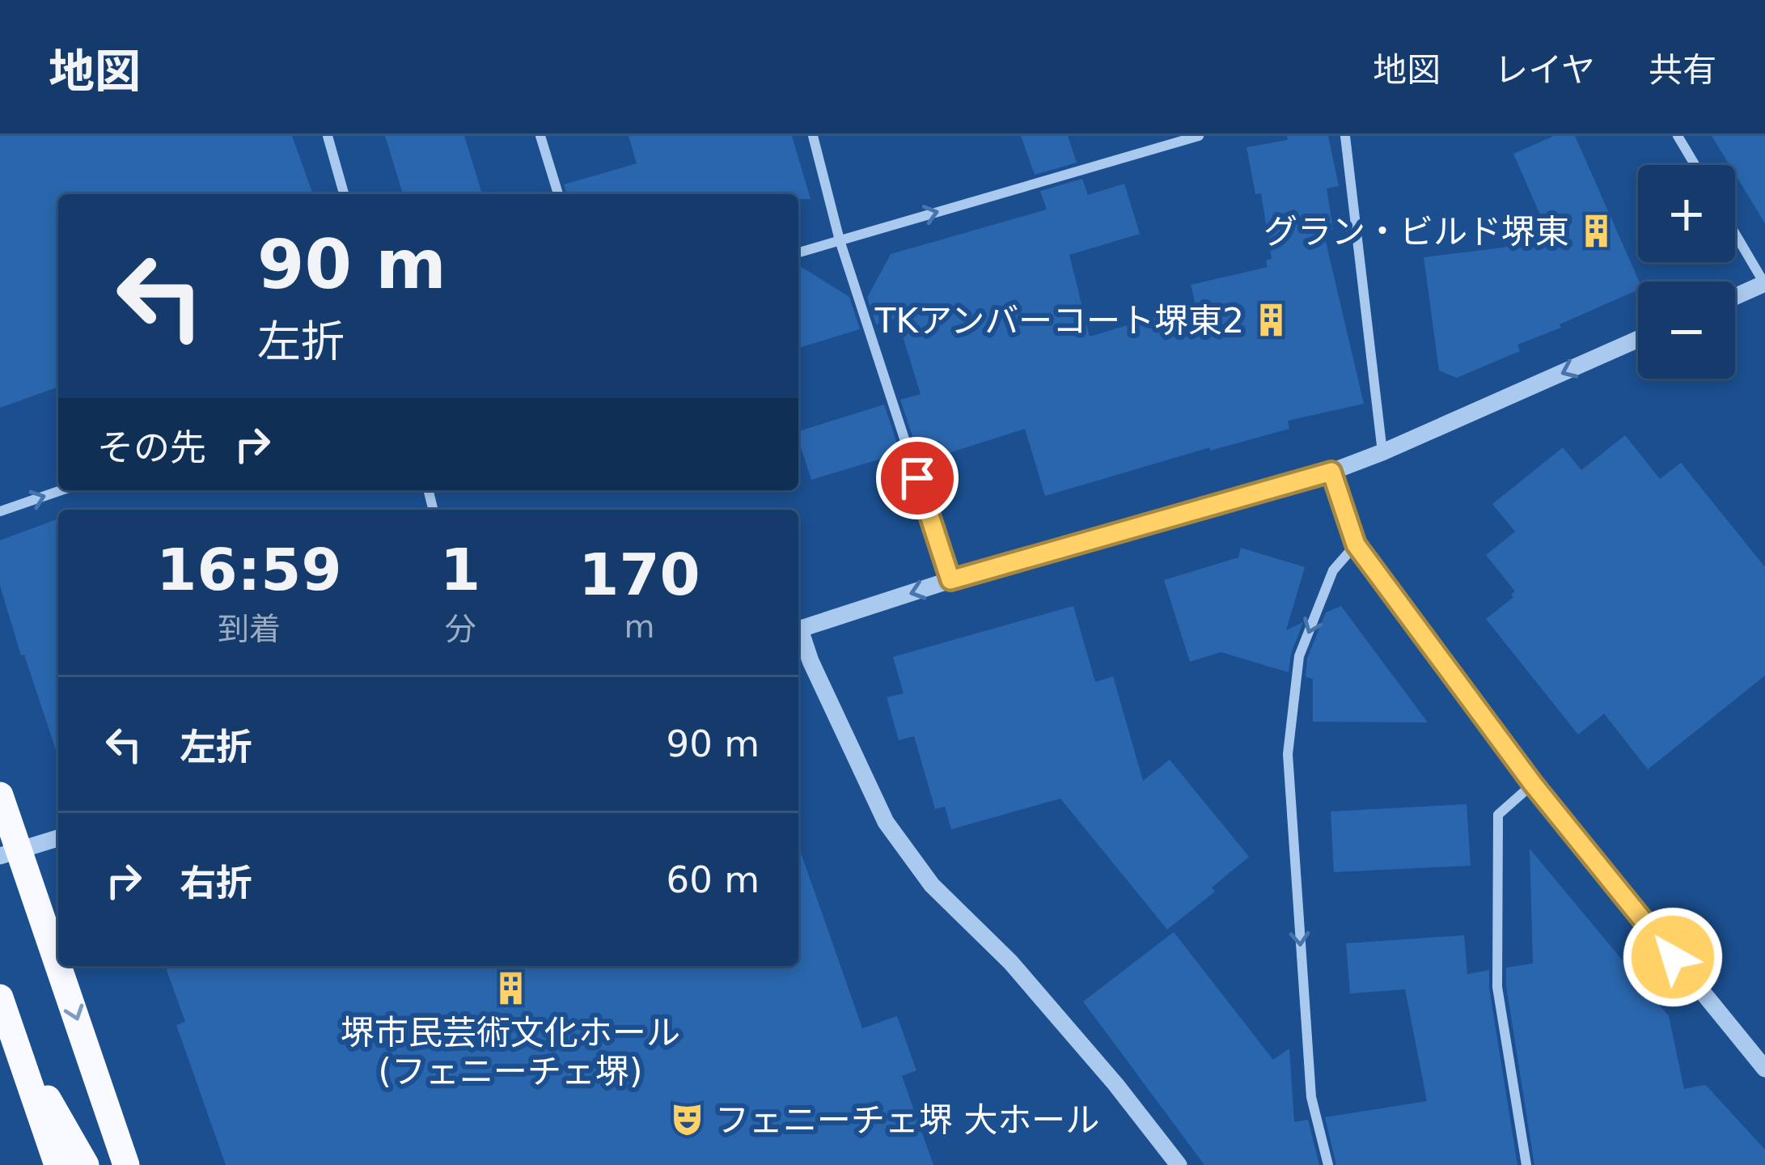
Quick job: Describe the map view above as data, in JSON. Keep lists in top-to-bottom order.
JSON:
{
  "places": {
    "building": ["グラン・ビルド堺東", "TKアンバーコート堺東2", "堺市民芸術文化ホール (フェニーチェ堺)"],
    "theatre": ["フェニーチェ堺 大ホール"]
  },
  "page": {
    "header": "地図",
    "nav": ["地図", "レイヤ", "共有"],
    "map_buttons": ["+", "−"],
    "turn": ["90 m", "左折"],
    "then": "その先",
    "eta": [
      "16:59",
      "到着",
      "1",
      "分",
      "170",
      "m"
    ],
    "list": [
      {
        "name": "左折",
        "value": "90 m"
      },
      {
        "name": "右折",
        "value": "60 m"
      }
    ]
  }
}
